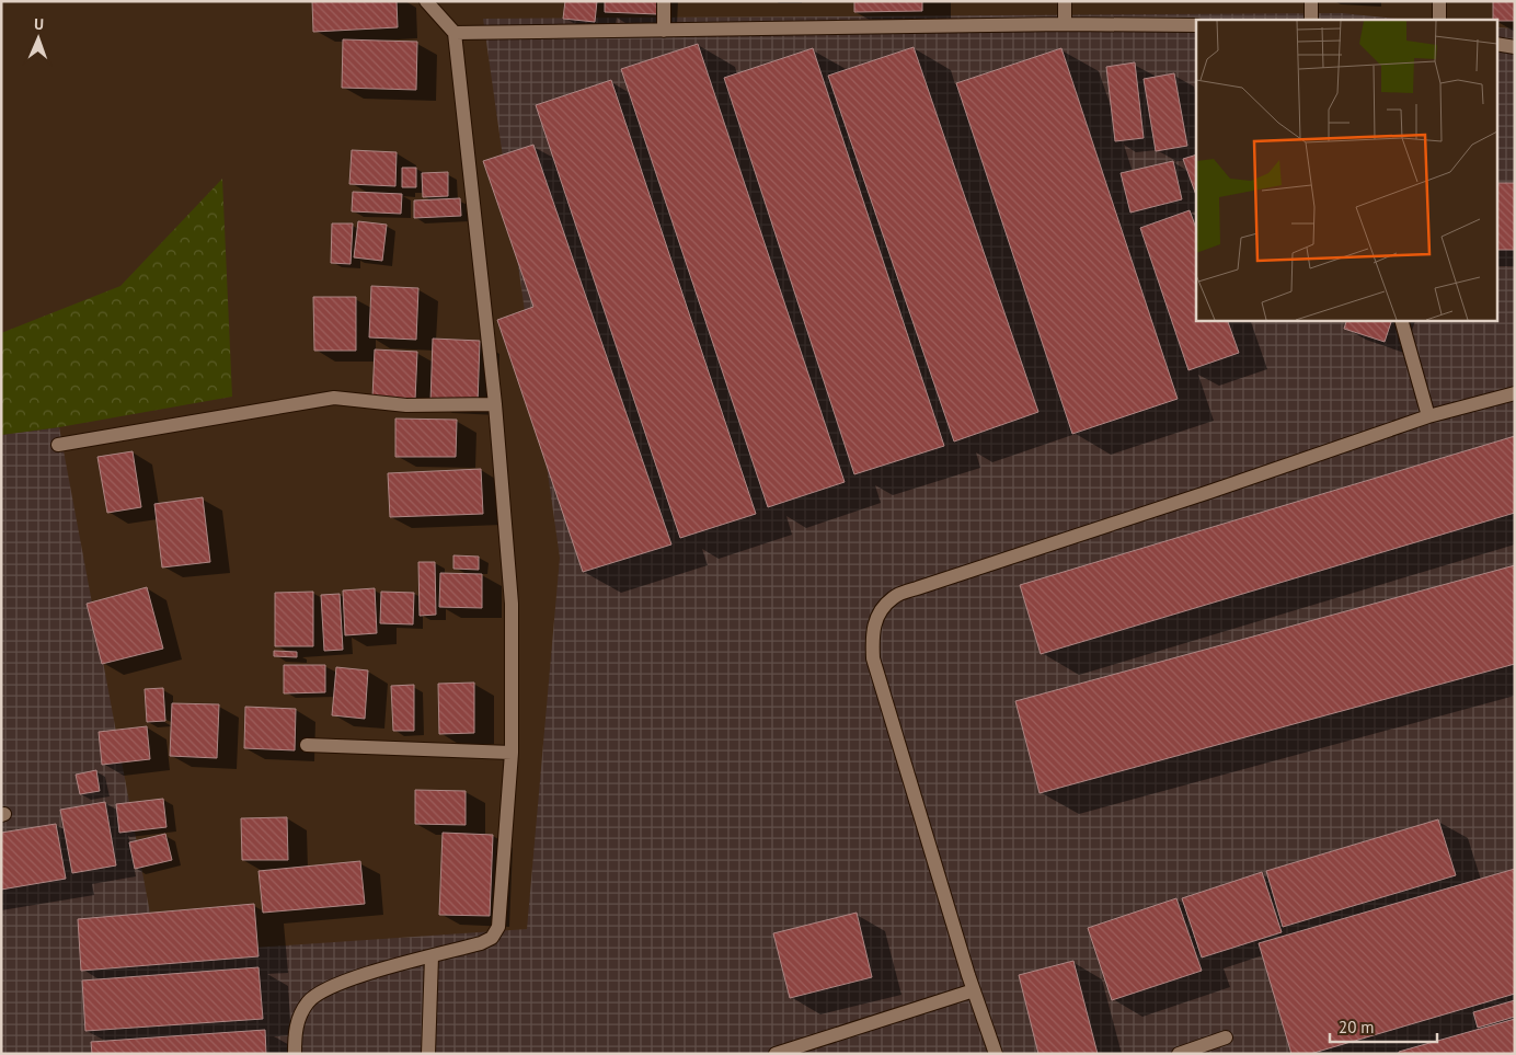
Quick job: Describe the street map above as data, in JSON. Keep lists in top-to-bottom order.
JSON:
{
  "scale_bar": "20 m",
  "north": "top"
}
